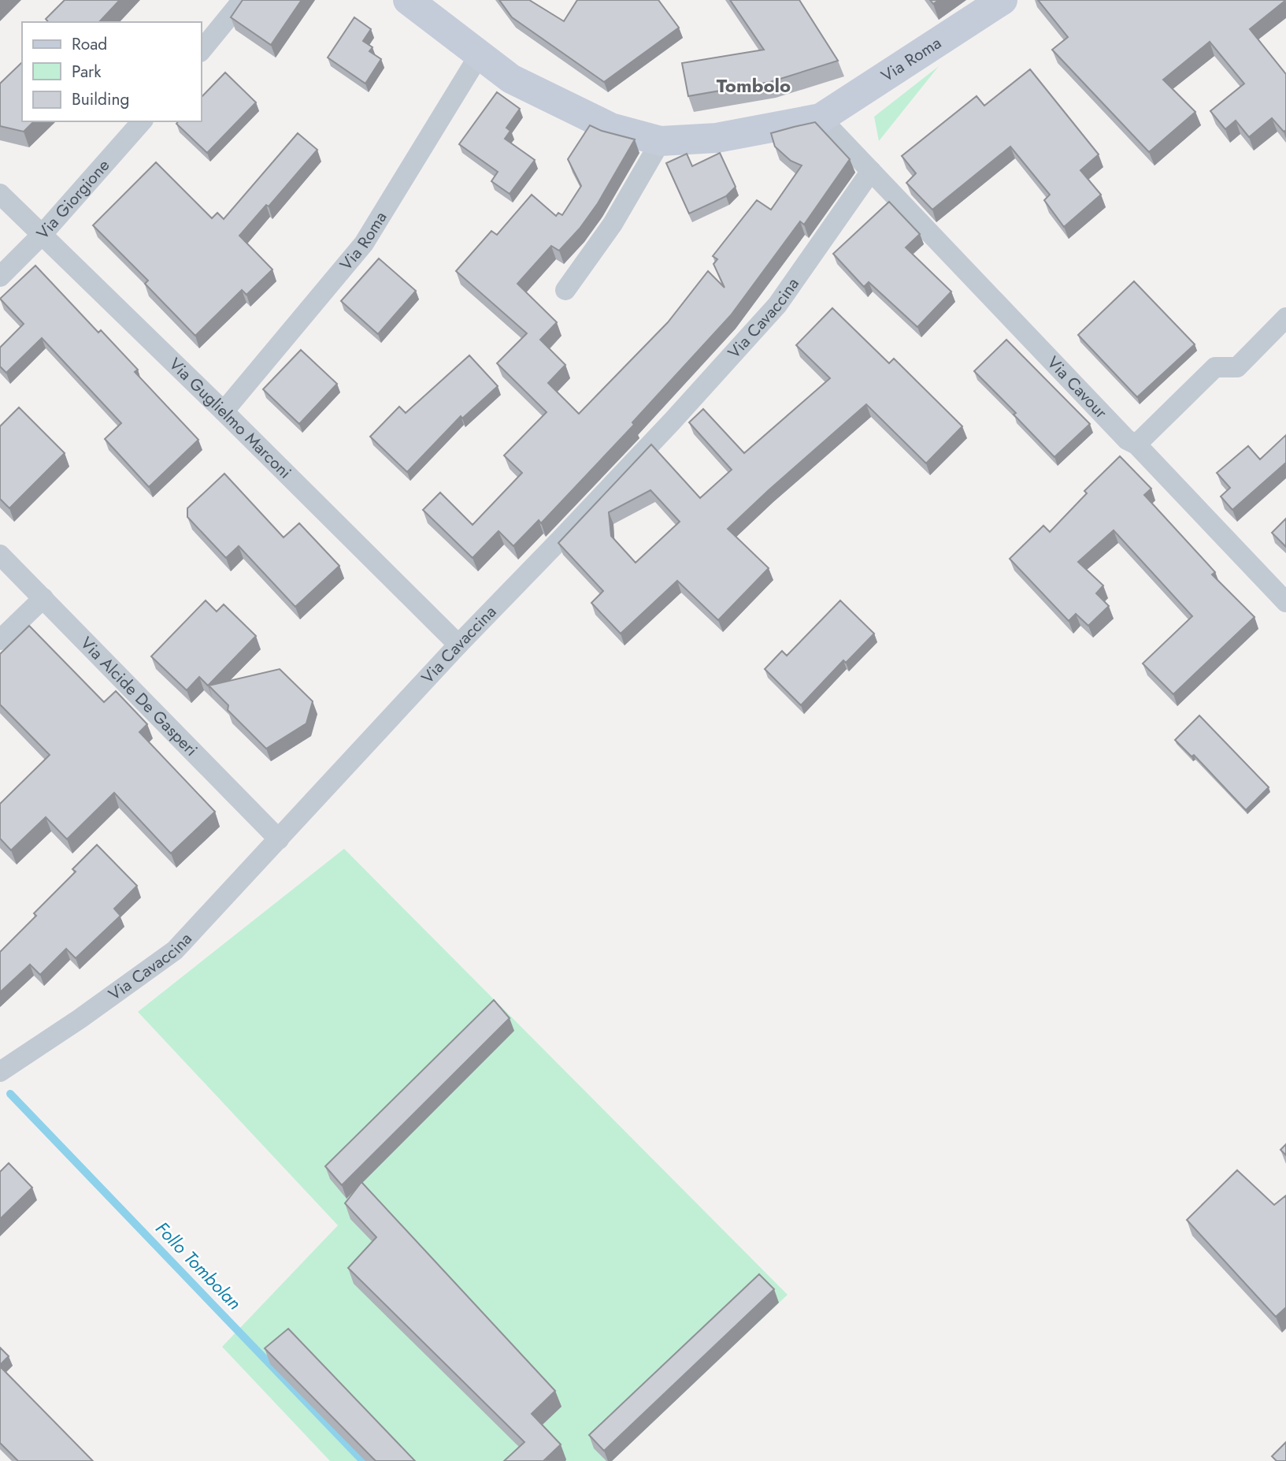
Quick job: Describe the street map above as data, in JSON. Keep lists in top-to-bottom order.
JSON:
{
  "streets": {
    "main road": ["Via Roma"],
    "street": [
      "Via Giorgione",
      "Via Cavaccina",
      "Via Cavour",
      "Via Guglielmo Marconi",
      "Via Alcide De Gasperi"
    ]
  },
  "crossings": [
    ["Via Roma", "Via Guglielmo Marconi"],
    ["Via Giorgione", "Via Guglielmo Marconi"],
    ["Via Cavaccina", "Via Cavour"],
    ["Via Cavaccina", "Via Guglielmo Marconi"],
    ["Via Cavaccina", "Via Alcide De Gasperi"]
  ],
  "districts": ["Tombolo"],
  "water": ["Follo Tombolan"],
  "legend": ["Road", "Park", "Building"]
}
